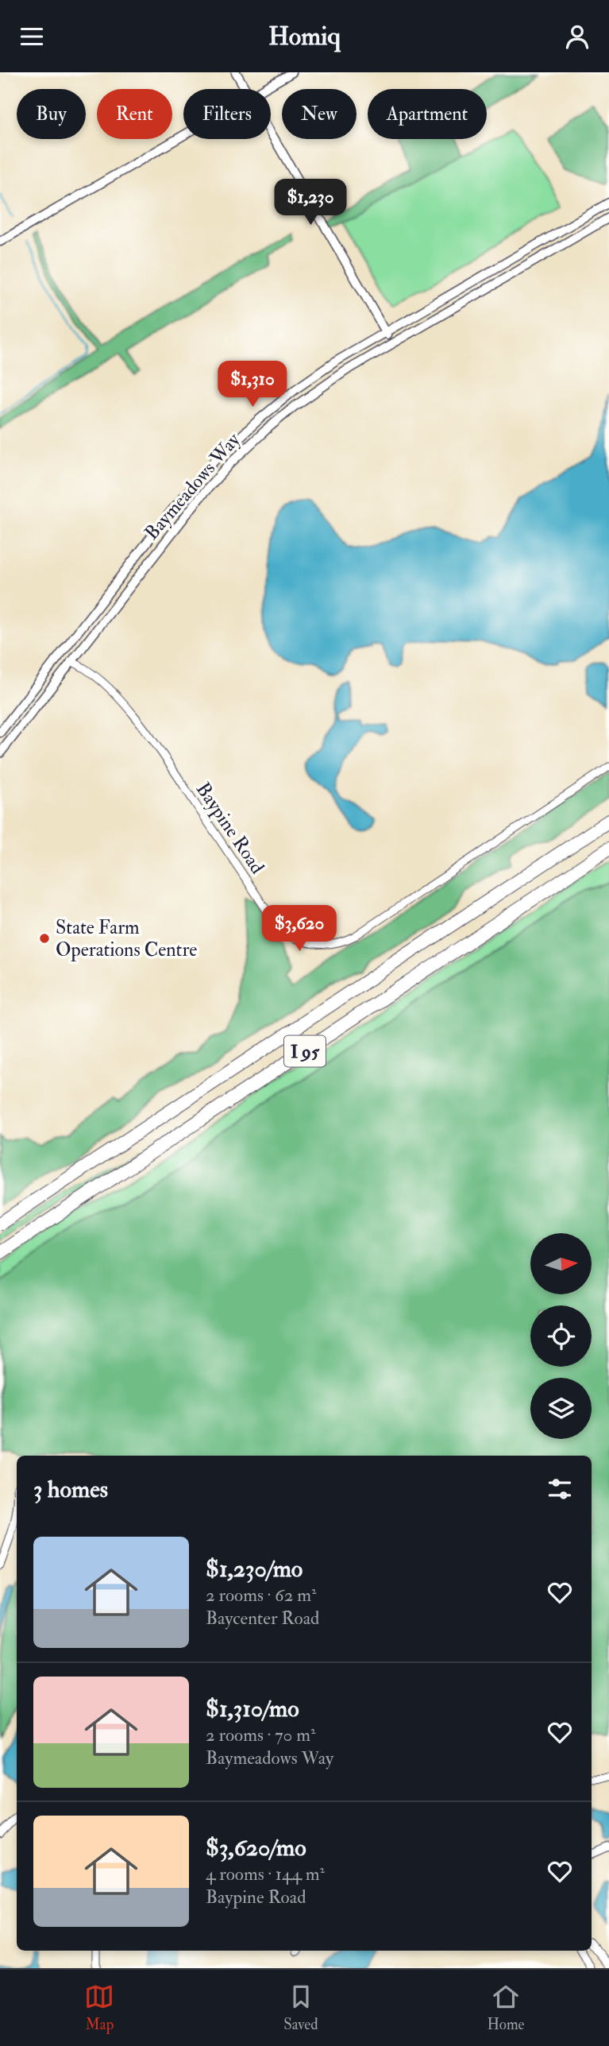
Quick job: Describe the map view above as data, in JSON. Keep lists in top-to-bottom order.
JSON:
{
  "streets": {
    "highway": ["I 95"],
    "street": ["Baymeadows Way", "Baypine Road"]
  },
  "crossings": [
    ["Baymeadows Way", "Baypine Road"]
  ],
  "places": ["State Farm Operations Centre"],
  "north": "right",
  "page": {
    "header": "Homiq",
    "chip": [
      "Buy",
      "Rent",
      "Filters",
      "New",
      "Apartment"
    ],
    "price": ["$1,230", "$1,310", "$3,620"],
    "heading": "3 homes",
    "list": [
      {
        "name": "$1,230/mo",
        "note": "2 rooms · 62 m² · Baycenter Road"
      },
      {
        "name": "$1,310/mo",
        "note": "2 rooms · 70 m² · Baymeadows Way"
      },
      {
        "name": "$3,620/mo",
        "note": "4 rooms · 144 m² · Baypine Road"
      }
    ],
    "tabs": ["Map", "Saved", "Home"]
  }
}
